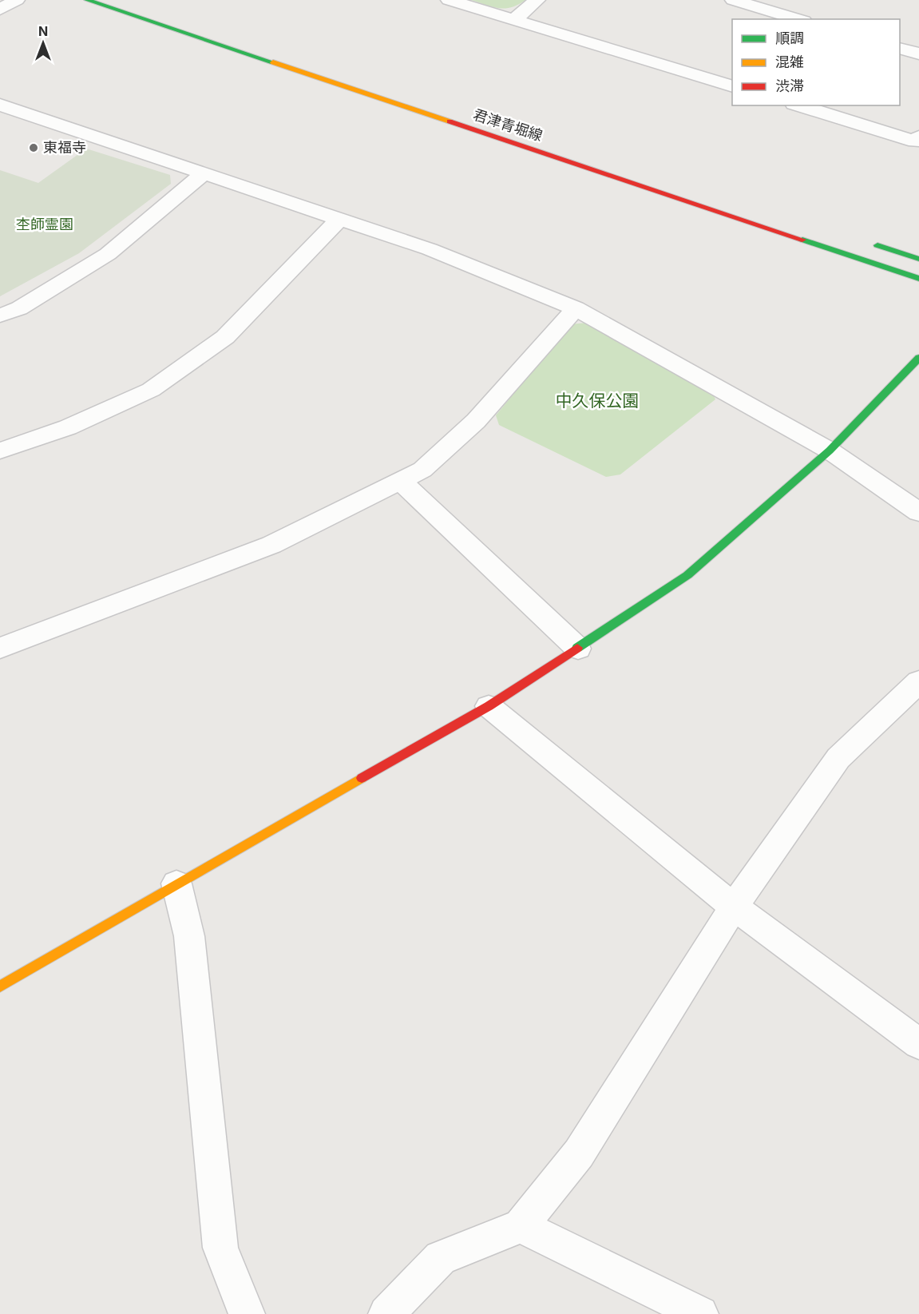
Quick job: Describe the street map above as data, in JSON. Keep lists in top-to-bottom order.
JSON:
{
  "streets": {
    "main road": ["君津青堀線"]
  },
  "parks": ["杢師霊園", "中久保公園"],
  "places": ["東福寺"],
  "legend": ["順調", "混雑", "渋滞"],
  "north": "top"
}
